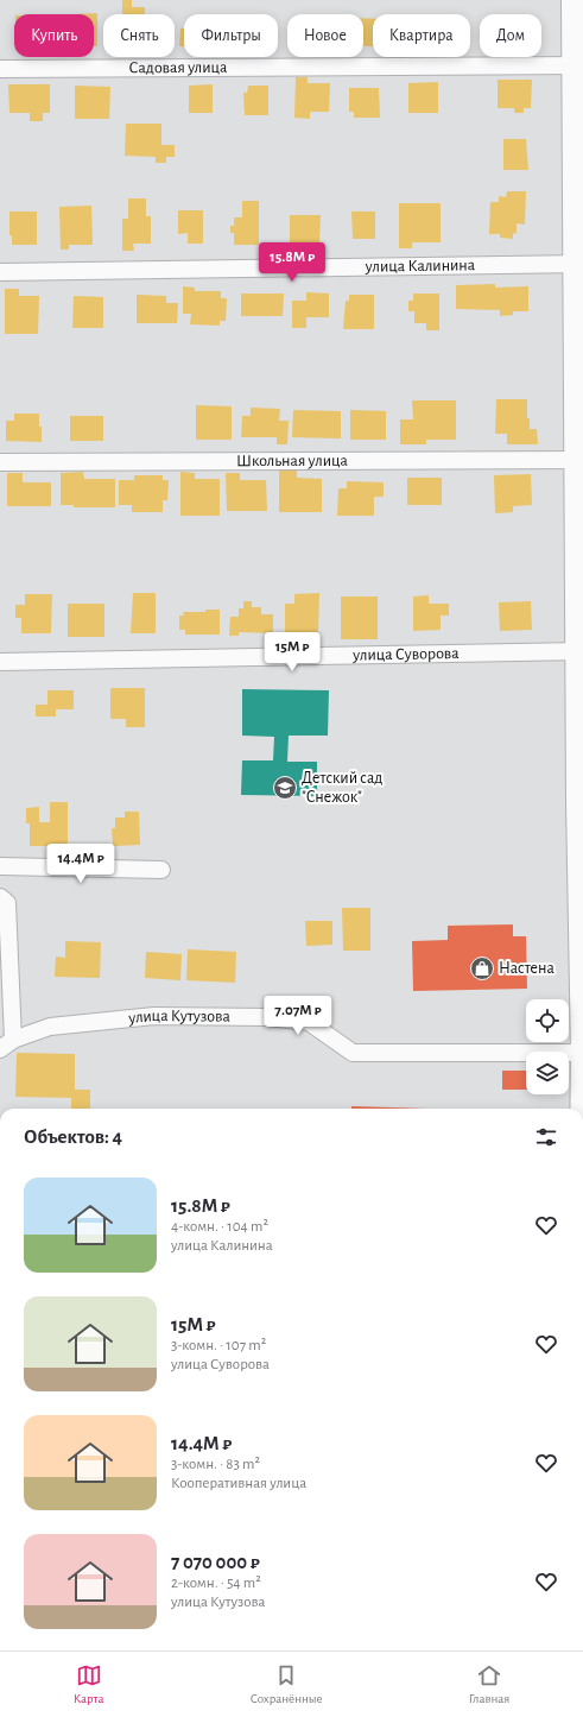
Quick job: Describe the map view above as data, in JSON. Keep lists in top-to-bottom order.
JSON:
{
  "streets": {
    "street": [
      "Садовая улица",
      "улица Калинина",
      "Школьная улица",
      "улица Суворова",
      "улица Кутузова"
    ]
  },
  "places": {
    "school or university": ["Детский сад \"Снежок\""],
    "shop": ["Настена"]
  },
  "page": {
    "chip": [
      "Купить",
      "Снять",
      "Фильтры",
      "Новое",
      "Квартира",
      "Дом"
    ],
    "price": [
      "15.8M ₽",
      "15M ₽",
      "14.4M ₽",
      "7.07M ₽"
    ],
    "heading": "Объектов: 4",
    "list": [
      {
        "name": "15.8M ₽",
        "note": "4-комн. · 104 m² · улица Калинина"
      },
      {
        "name": "15M ₽",
        "note": "3-комн. · 107 m² · улица Суворова"
      },
      {
        "name": "14.4M ₽",
        "note": "3-комн. · 83 m² · Кооперативная улица"
      },
      {
        "name": "7 070 000 ₽",
        "note": "2-комн. · 54 m² · улица Кутузова"
      }
    ],
    "tabs": ["Карта", "Сохранённые", "Главная"]
  }
}
